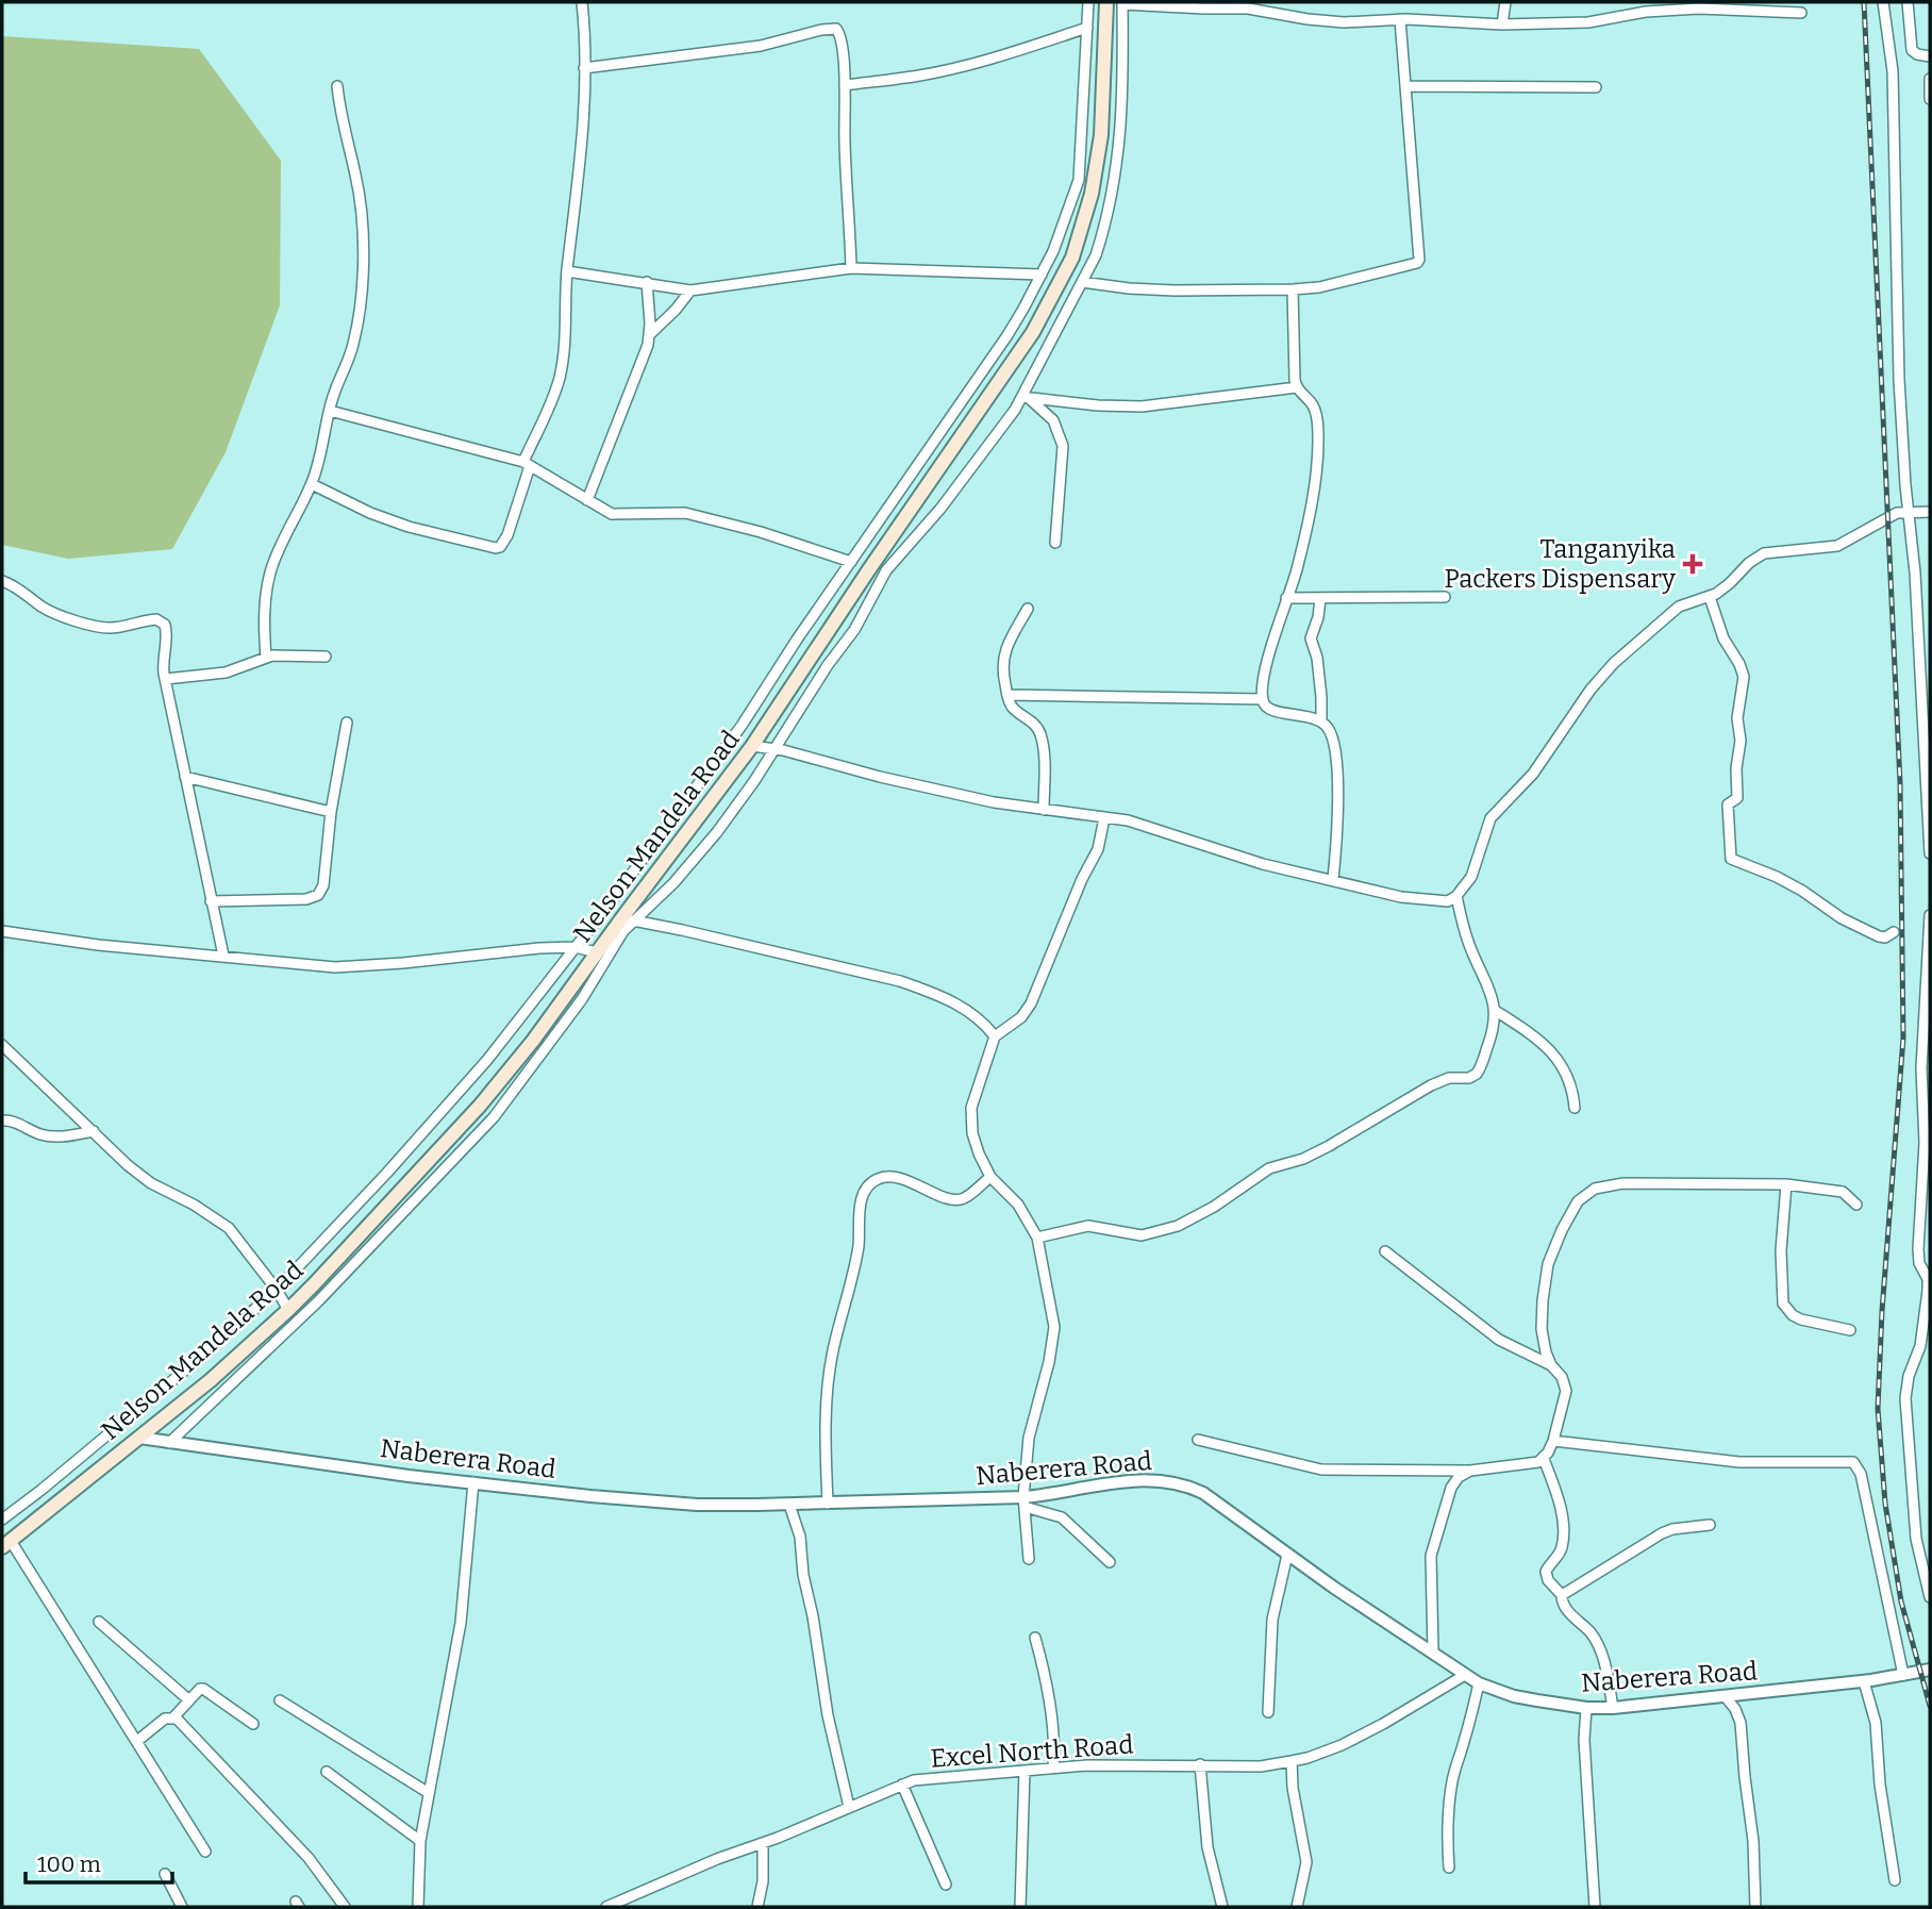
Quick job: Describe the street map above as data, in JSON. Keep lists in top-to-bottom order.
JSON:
{
  "streets": {
    "main road": ["Nelson Mandela Road"],
    "street": ["Naberera Road", "Excel North Road"]
  },
  "crossings": [
    ["Nelson Mandela Road", "Naberera Road"],
    ["Naberera Road", "Excel North Road"]
  ],
  "places": {
    "health": ["Tanganyika Packers Dispensary"]
  },
  "scale_bar": "100 m"
}
